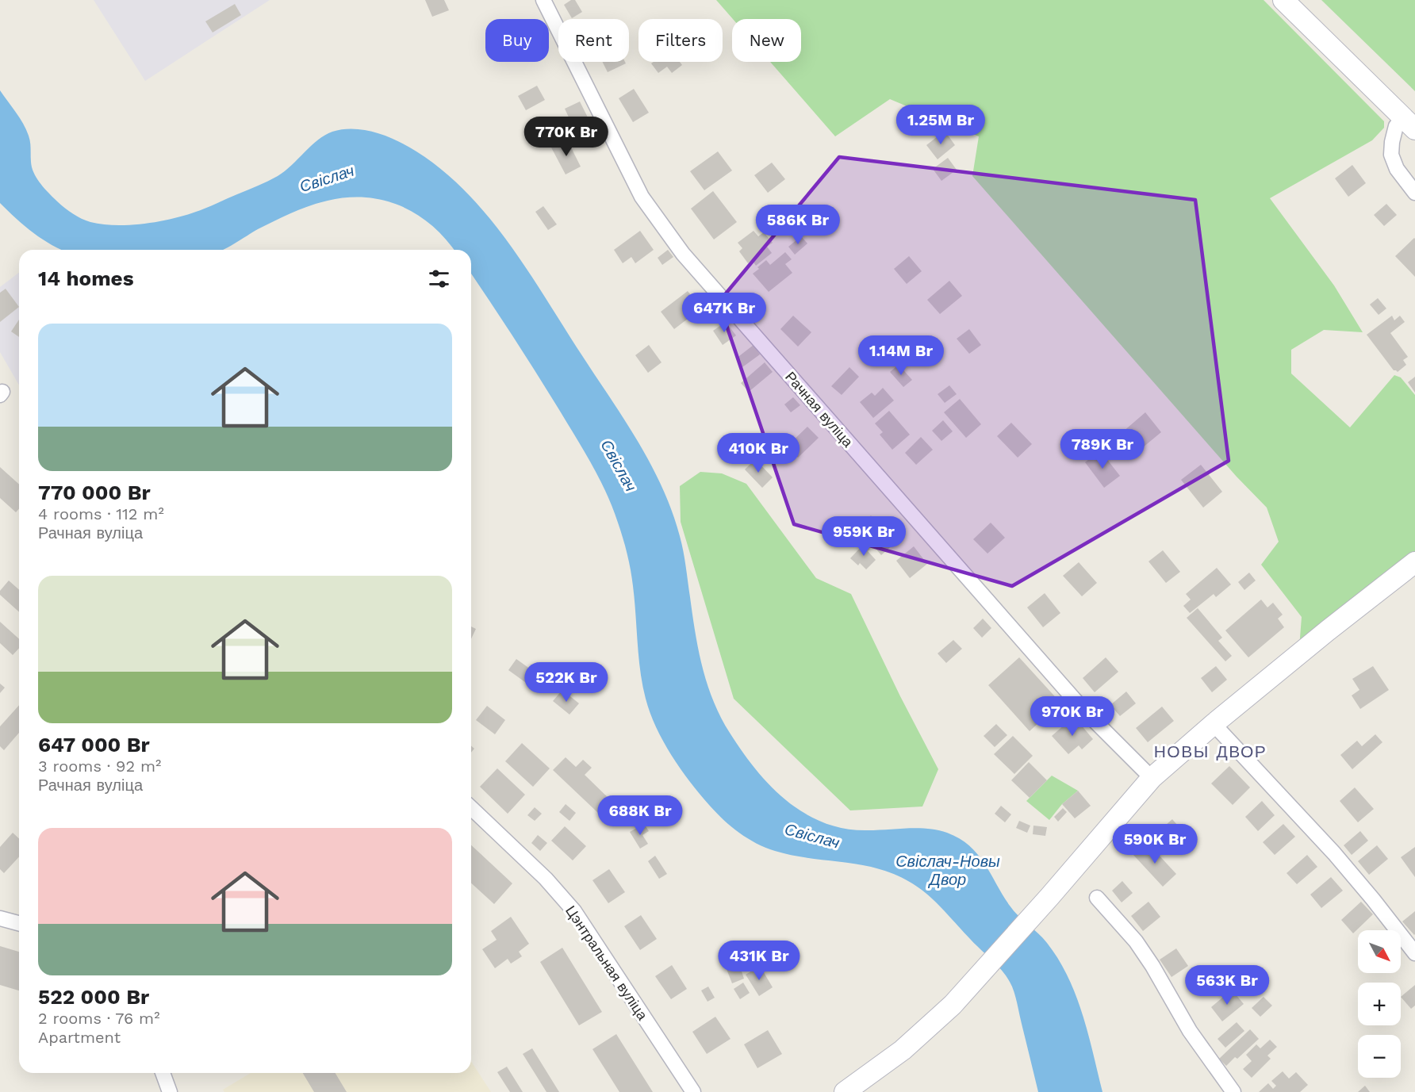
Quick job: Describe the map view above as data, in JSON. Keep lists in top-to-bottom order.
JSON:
{
  "streets": {
    "street": ["Рачная вуліца", "Цэнтральная вуліца"]
  },
  "districts": ["НОВЫ ДВОР"],
  "water": ["Свіслач", "Свіслач-Новы Двор"],
  "north": "bottom right",
  "page": {
    "chip": [
      "Buy",
      "Rent",
      "Filters",
      "New"
    ],
    "price": [
      "1.25M Br",
      "770K Br",
      "586K Br",
      "647K Br",
      "1.14M Br",
      "789K Br",
      "410K Br",
      "959K Br",
      "522K Br",
      "970K Br",
      "688K Br",
      "590K Br",
      "431K Br",
      "563K Br"
    ],
    "heading": "14 homes",
    "list": [
      {
        "name": "770 000 Br",
        "note": "4 rooms · 112 m² · Рачная вуліца"
      },
      {
        "name": "647 000 Br",
        "note": "3 rooms · 92 m² · Рачная вуліца"
      },
      {
        "name": "522 000 Br",
        "note": "2 rooms · 76 m² · Apartment"
      }
    ],
    "map_buttons": ["+", "−"]
  }
}
